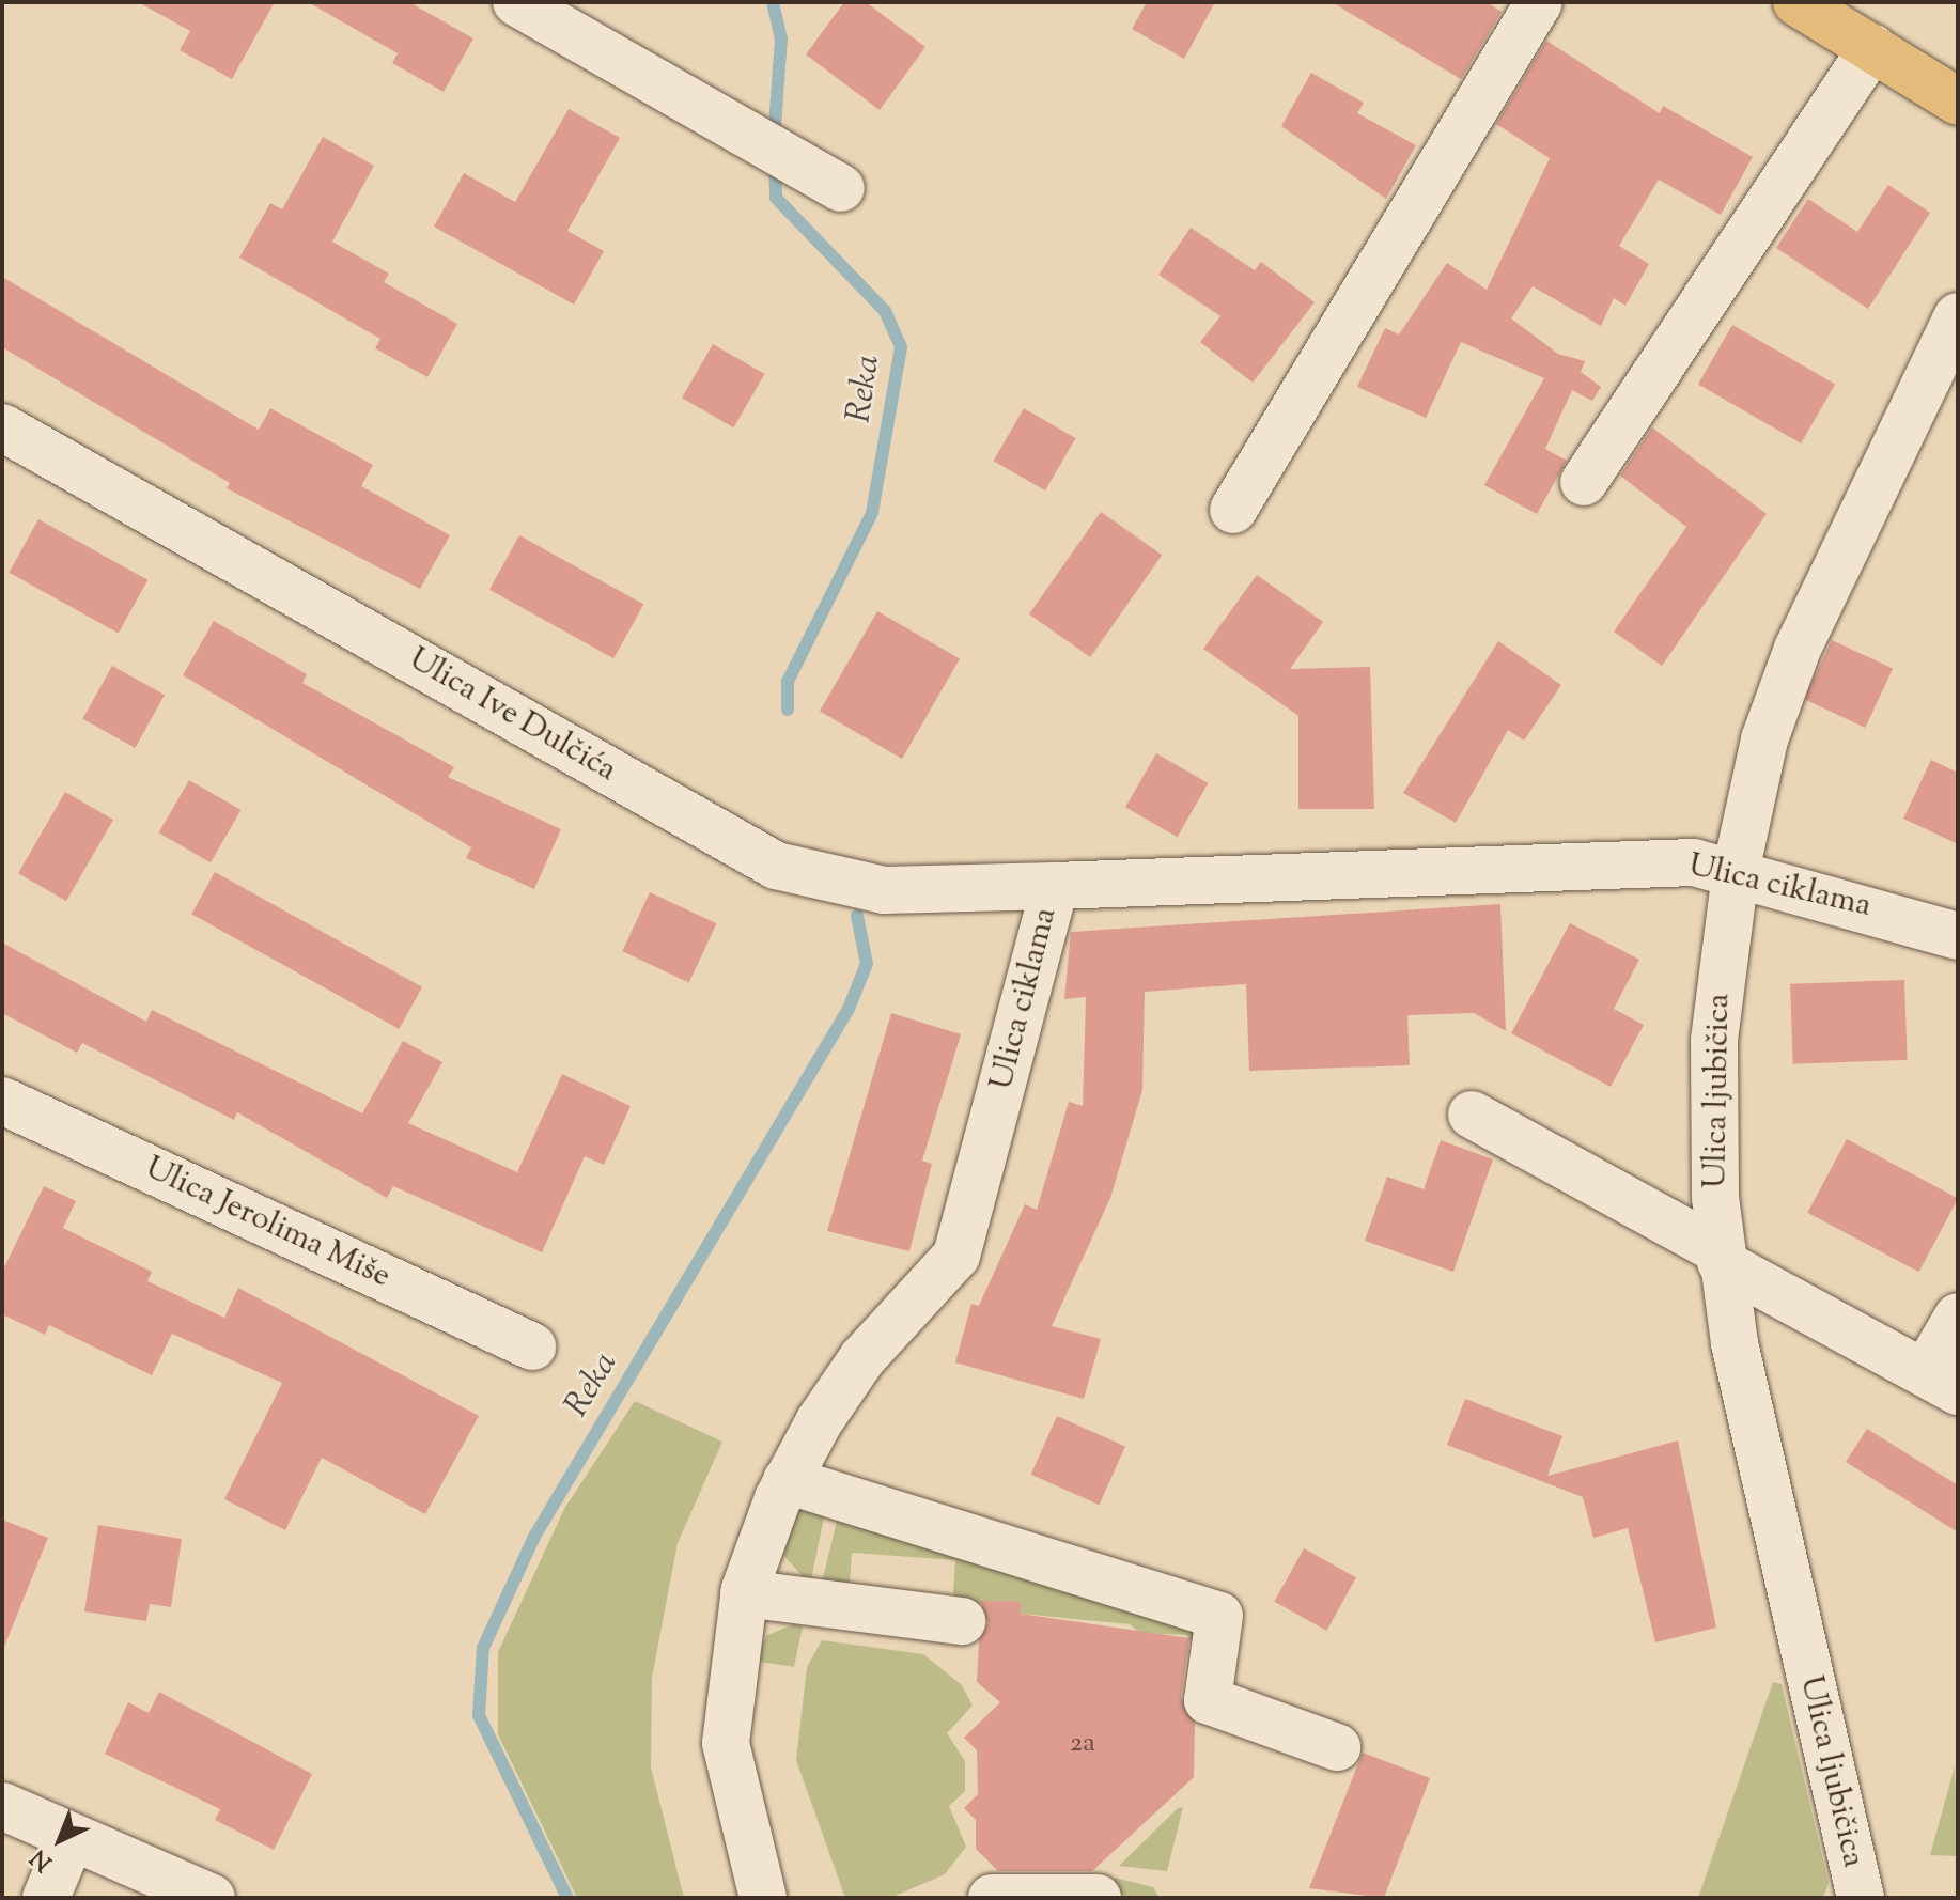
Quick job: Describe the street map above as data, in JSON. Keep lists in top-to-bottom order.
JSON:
{
  "streets": {
    "street": [
      "Ulica Ive Dulčića",
      "Ulica ciklama",
      "Ulica ljubičica",
      "Ulica Jerolima Miše"
    ]
  },
  "crossings": [
    ["Ulica Ive Dulčića", "Ulica ciklama"],
    ["Ulica ciklama", "Ulica ljubičica"]
  ],
  "water": ["Reka"],
  "house_numbers": ["2a"],
  "north": "bottom left"
}
